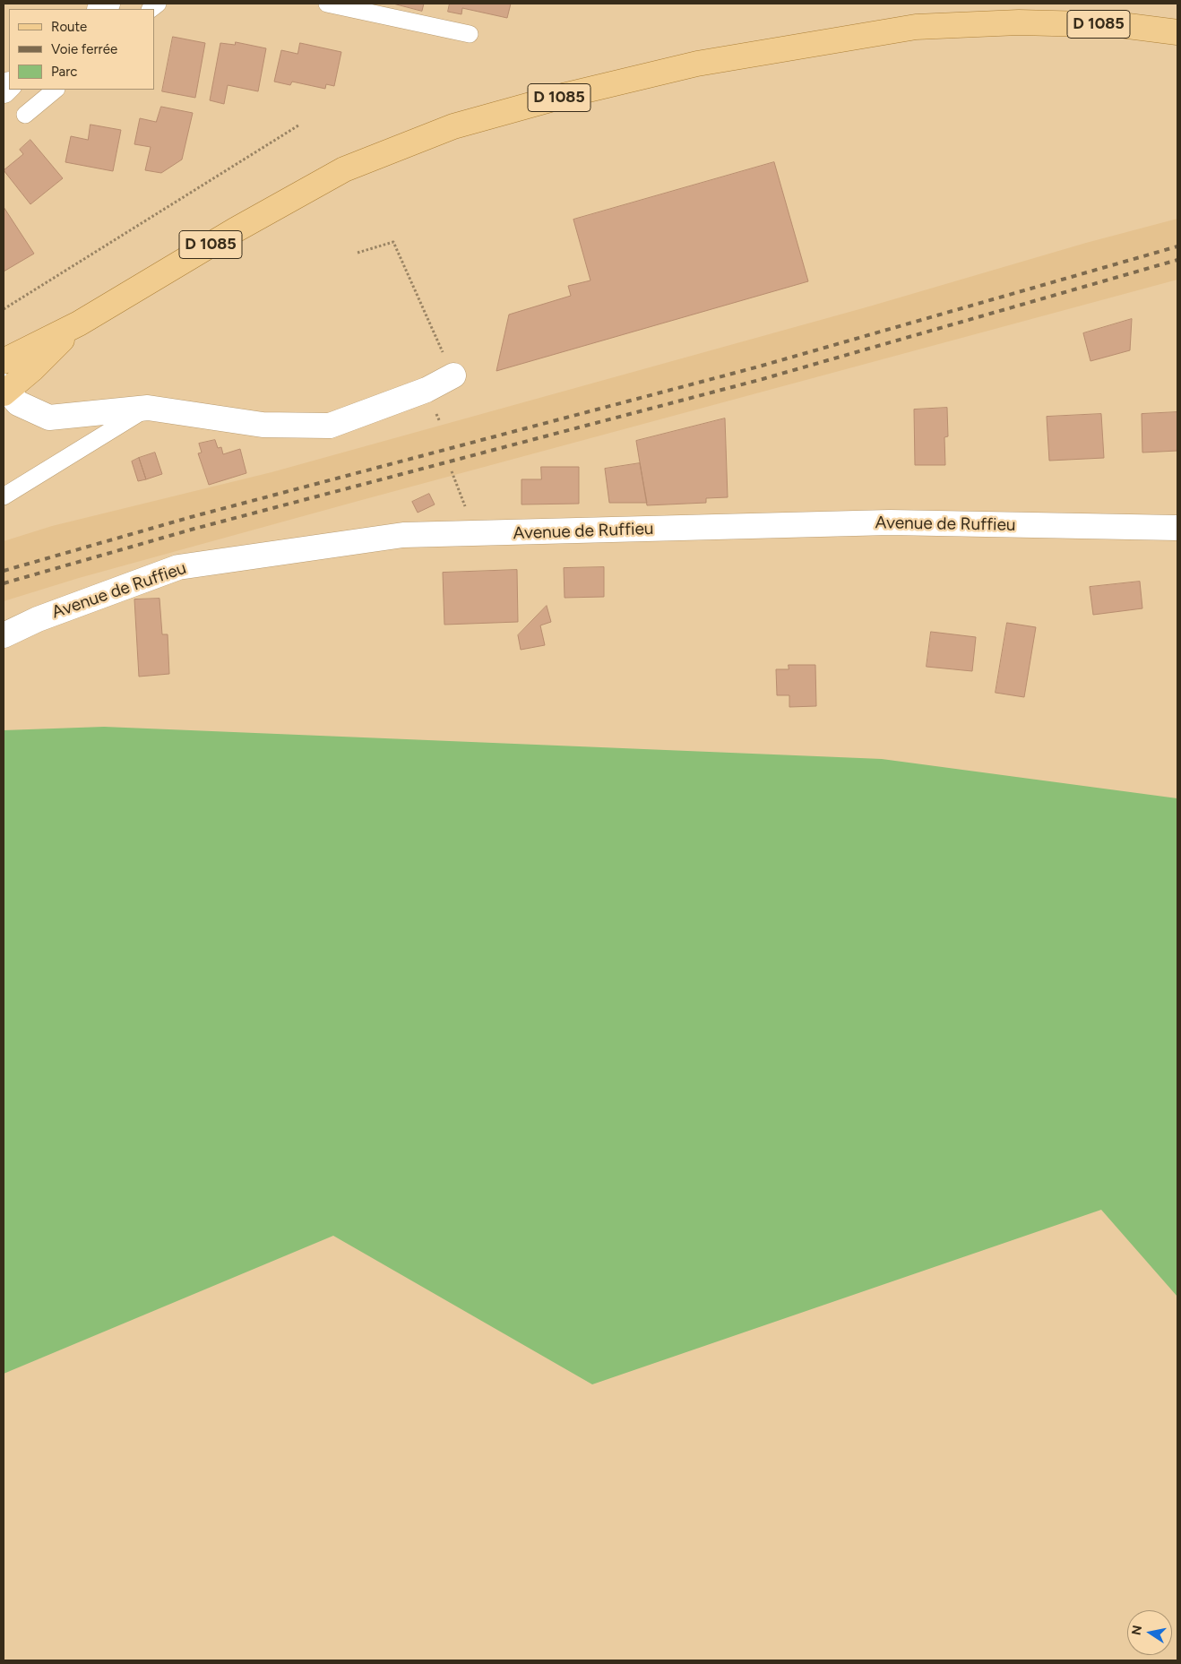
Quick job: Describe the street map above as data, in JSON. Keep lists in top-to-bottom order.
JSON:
{
  "streets": {
    "main road": ["D 1085"],
    "street": ["Avenue de Ruffieu"]
  },
  "legend": ["Route", "Voie ferrée", "Parc"],
  "north": "left"
}
